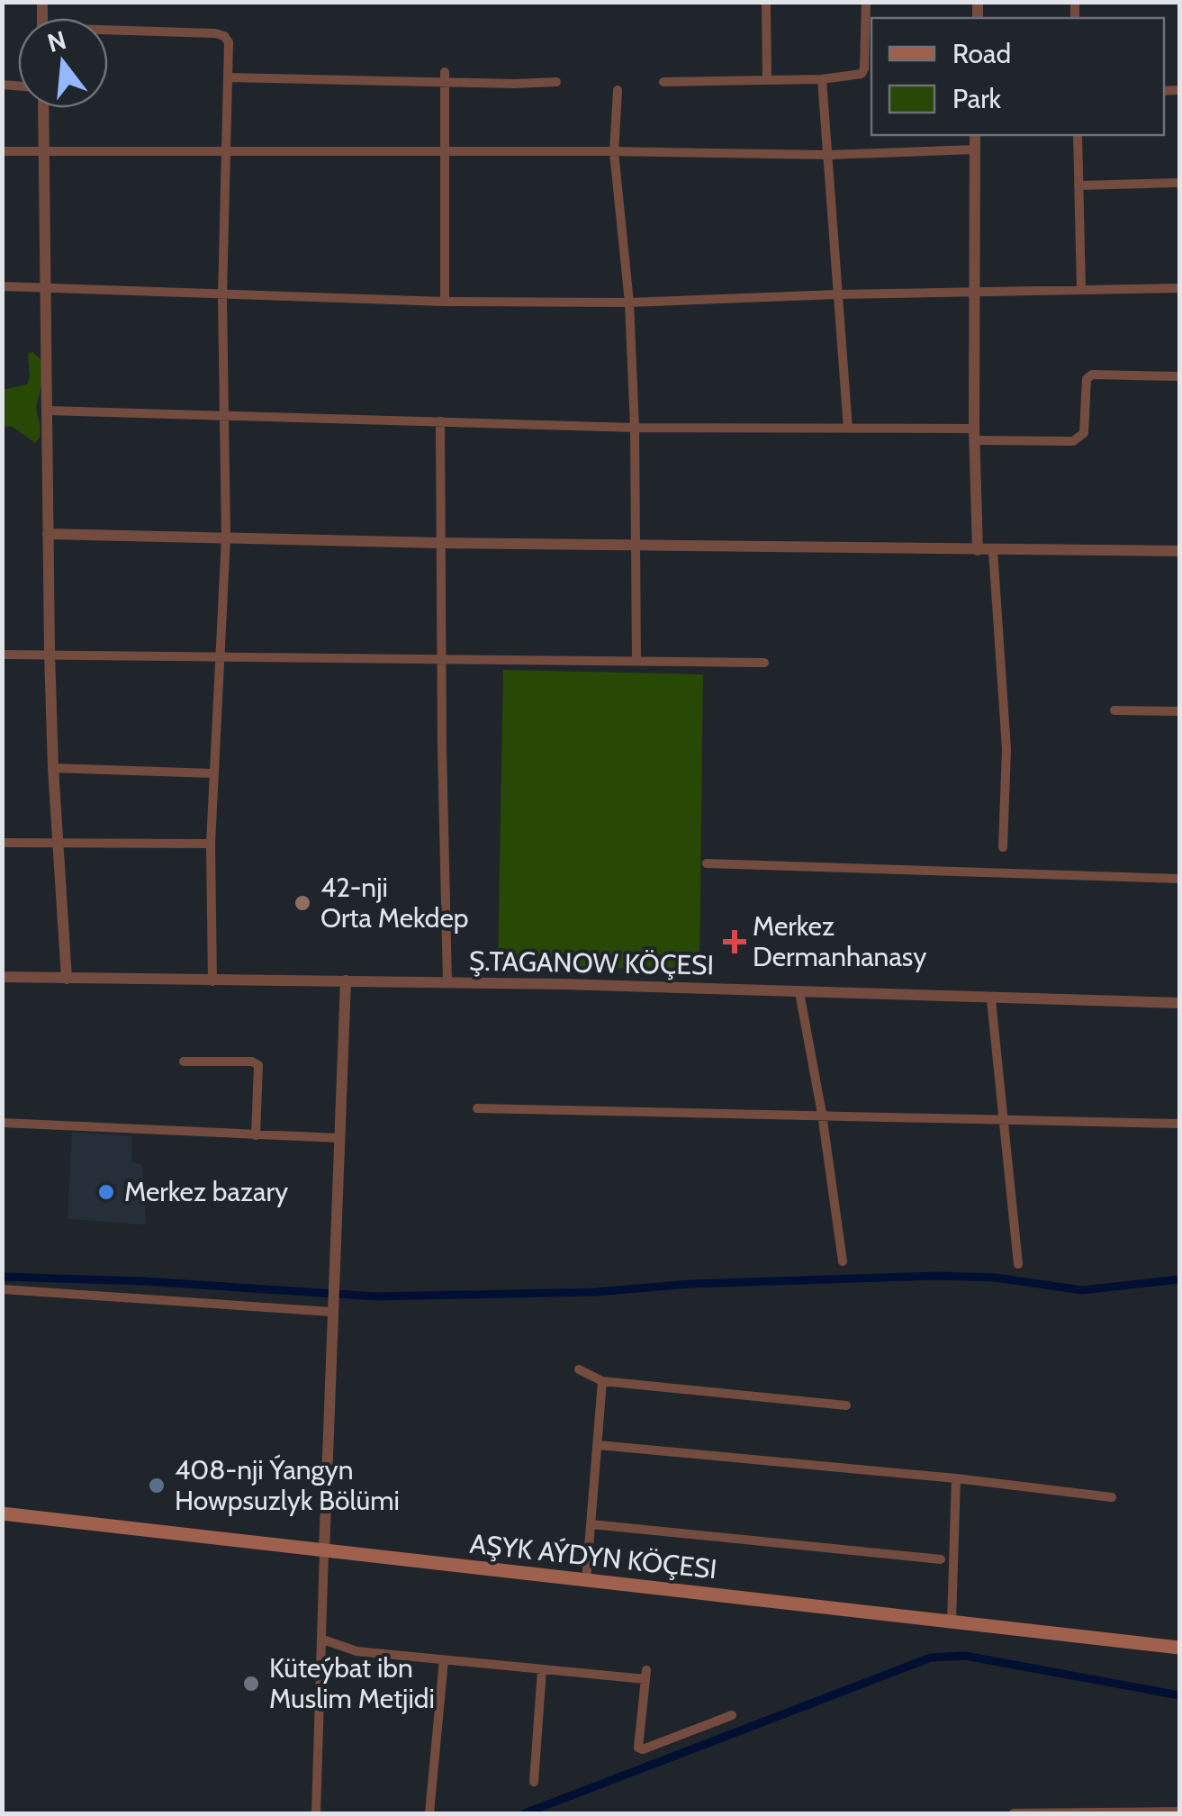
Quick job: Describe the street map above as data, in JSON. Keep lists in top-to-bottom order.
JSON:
{
  "streets": {
    "main road": ["AŞYK AÝDYN KÖÇESI"],
    "street": ["Ş.TAGANOW KÖÇESI"]
  },
  "places": {
    "other": [
      "42-nji Orta Mekdep",
      "Merkez bazary",
      "408-nji Ýangyn Howpsuzlyk Bölümi",
      "Küteýbat ibn Muslim Metjidi"
    ],
    "health": ["Merkez Dermanhanasy"]
  },
  "legend": ["Road", "Park"],
  "north": "top"
}
